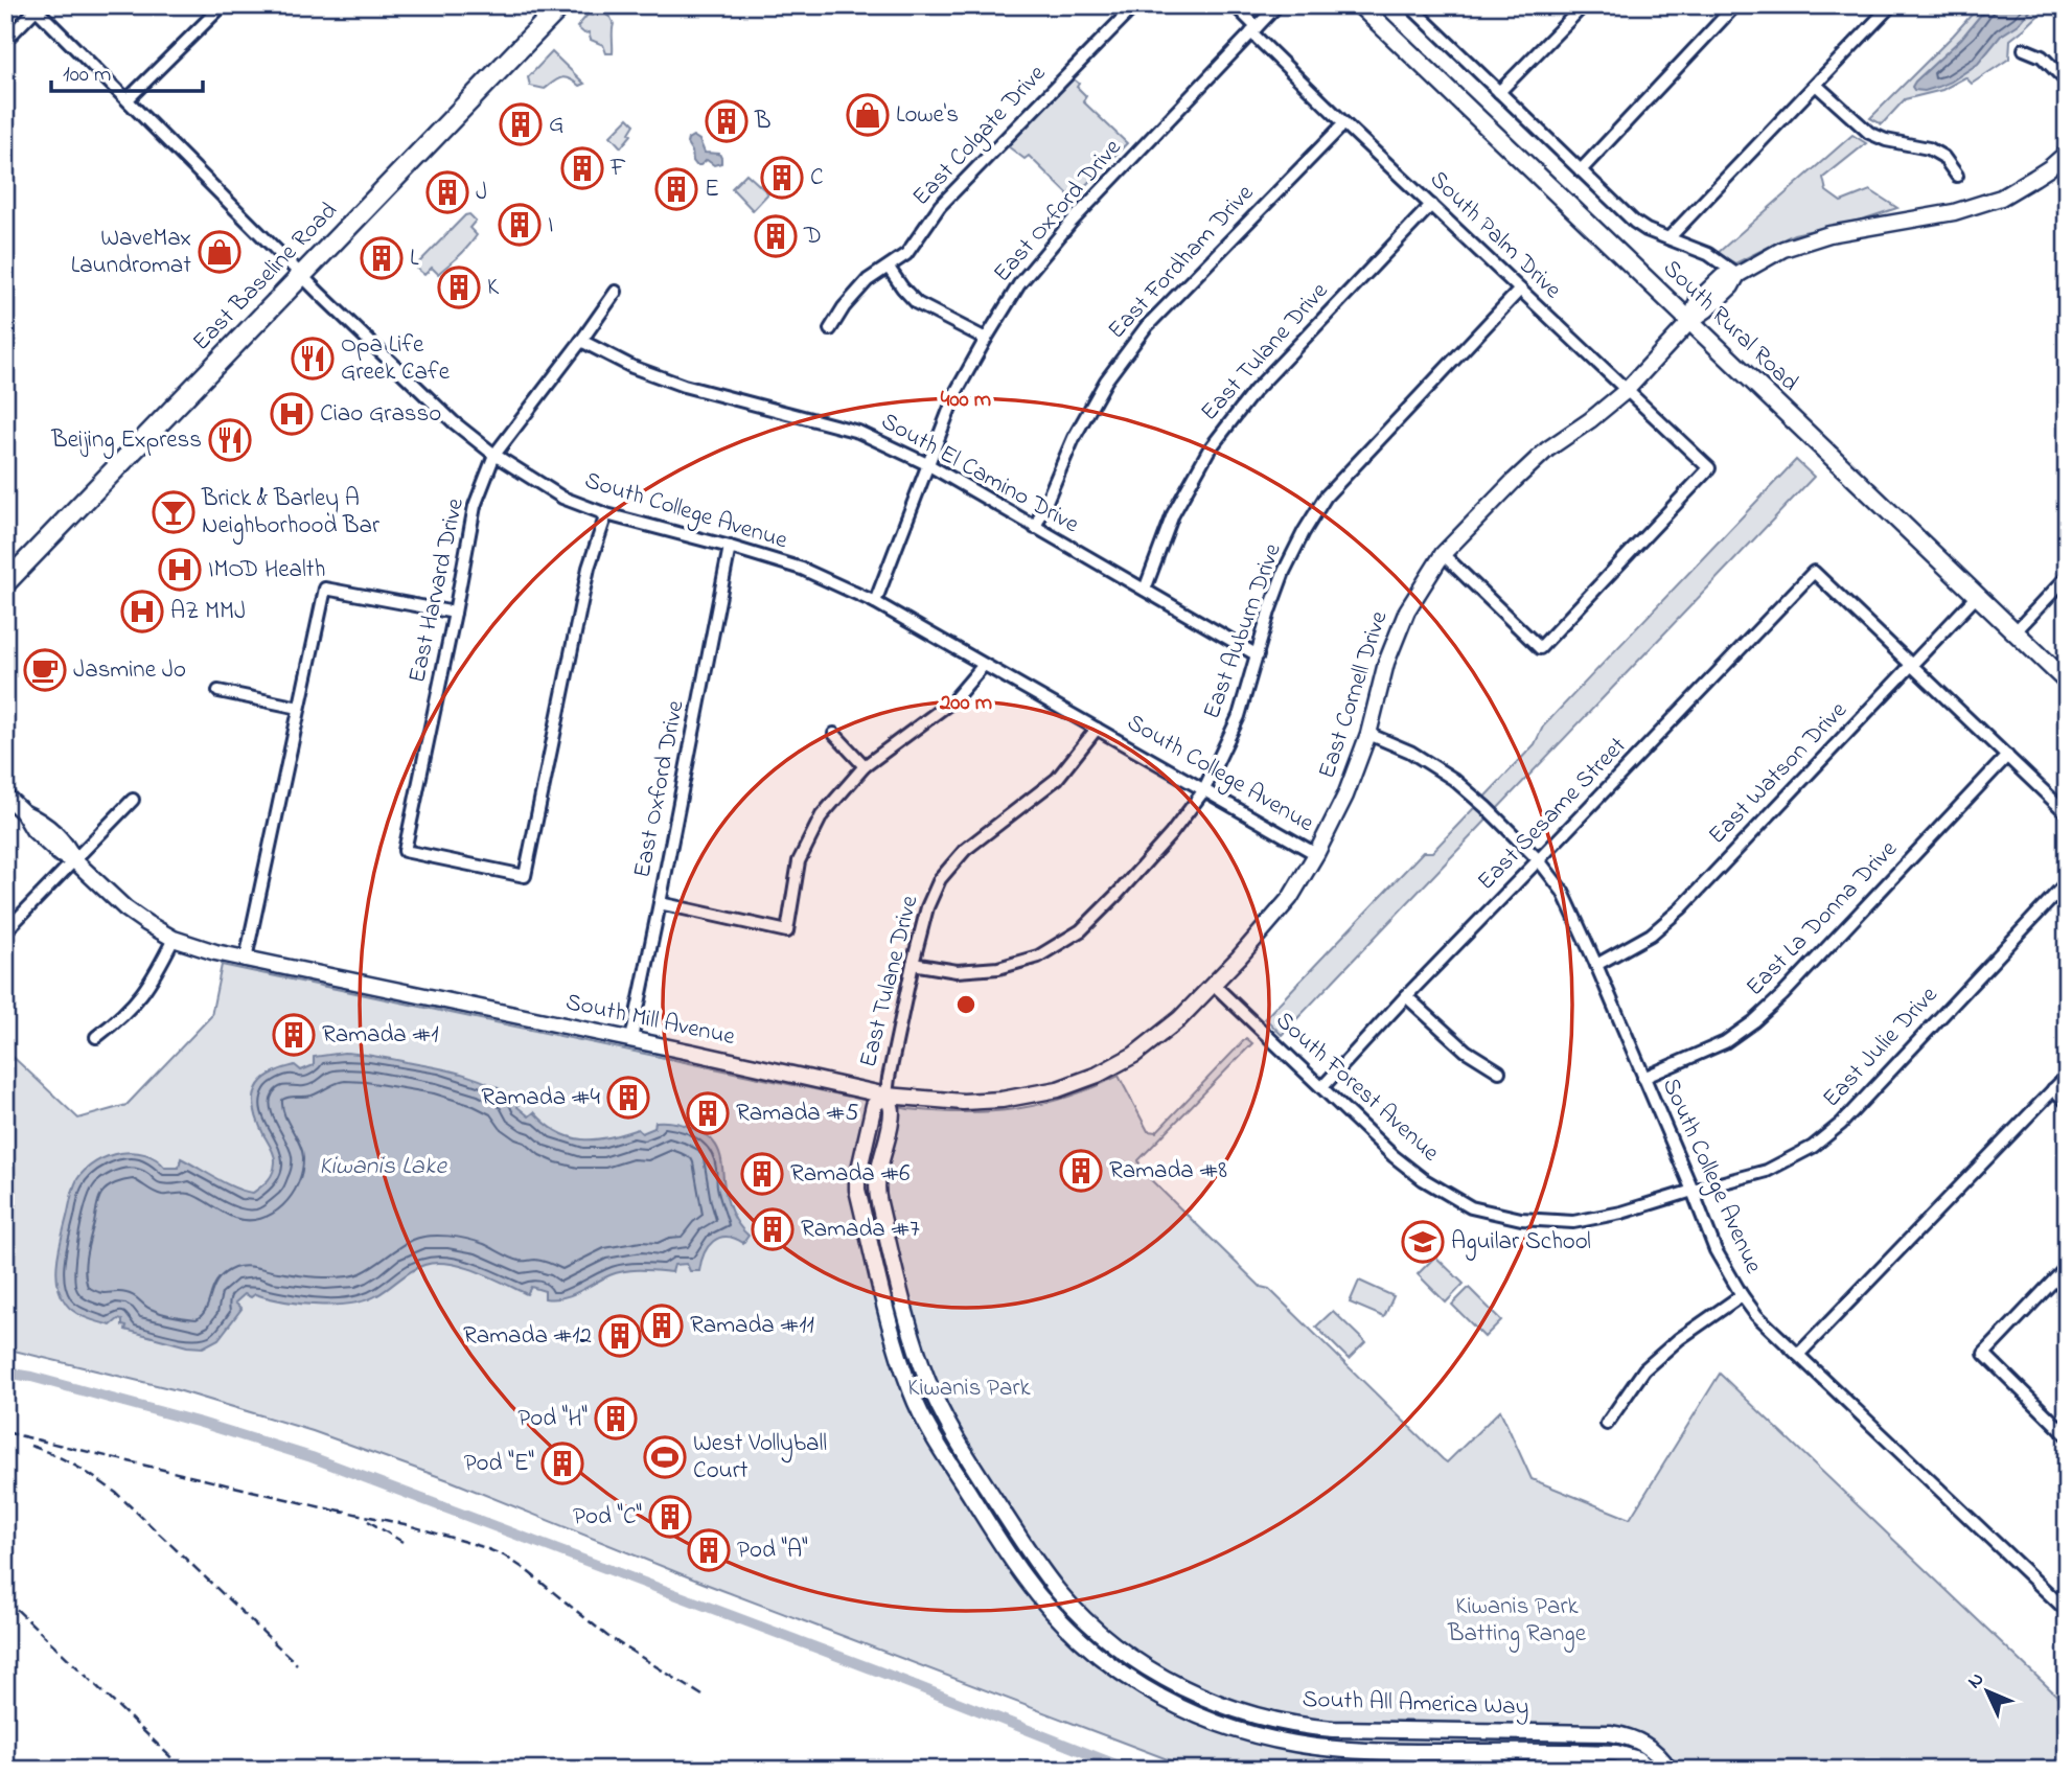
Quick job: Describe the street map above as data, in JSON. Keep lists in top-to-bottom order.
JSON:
{
  "streets": {
    "main road": ["East Baseline Road", "South Rural Road"],
    "street": [
      "East Colgate Drive",
      "East Oxford Drive",
      "South Palm Drive",
      "East Fordham Drive",
      "East Tulane Drive",
      "South El Camino Drive",
      "South College Avenue",
      "East Harvard Drive",
      "East Auburn Drive",
      "East Cornell Drive",
      "East Watson Drive",
      "East Sesame Street",
      "East La Donna Drive",
      "South Mill Avenue",
      "East Julie Drive",
      "South Forest Avenue",
      "South All America Way"
    ]
  },
  "crossings": [
    ["East Oxford Drive", "South Palm Drive"],
    ["East Oxford Drive", "South El Camino Drive"],
    ["East Oxford Drive", "South College Avenue"],
    ["East Oxford Drive", "South Mill Avenue"],
    ["South Palm Drive", "East Fordham Drive"],
    ["South Palm Drive", "East Tulane Drive"],
    ["South Palm Drive", "East Auburn Drive"],
    ["South Palm Drive", "East Cornell Drive"],
    ["East Fordham Drive", "South El Camino Drive"],
    ["East Baseline Road", "South College Avenue"],
    ["South Rural Road", "East Cornell Drive"],
    ["South Rural Road", "East Watson Drive"],
    ["East Tulane Drive", "South El Camino Drive"],
    ["East Tulane Drive", "South College Avenue"],
    ["East Tulane Drive", "East Auburn Drive"],
    ["East Tulane Drive", "South Mill Avenue"],
    ["East Tulane Drive", "South All America Way"],
    ["South El Camino Drive", "East Harvard Drive"],
    ["South El Camino Drive", "East Auburn Drive"],
    ["South College Avenue", "East Harvard Drive"],
    ["South College Avenue", "East Auburn Drive"],
    ["South College Avenue", "East Cornell Drive"],
    ["South College Avenue", "East Watson Drive"],
    ["South College Avenue", "East Sesame Street"],
    ["South College Avenue", "East La Donna Drive"],
    ["South College Avenue", "East Julie Drive"],
    ["South College Avenue", "South Forest Avenue"],
    ["East Cornell Drive", "South Mill Avenue"],
    ["East Cornell Drive", "South Forest Avenue"],
    ["East Watson Drive", "East Sesame Street"],
    ["East Sesame Street", "South Forest Avenue"],
    ["South Mill Avenue", "South Forest Avenue"],
    ["South Mill Avenue", "South All America Way"],
    ["East Julie Drive", "South Forest Avenue"]
  ],
  "water": ["Kiwanis Lake"],
  "parks": ["Kiwanis Park", "Kiwanis Park Batting Range"],
  "places": {
    "shop": ["Lowe's", "WaveMax Laundromat"],
    "building": [
      "B",
      "G",
      "F",
      "C",
      "E",
      "J",
      "I",
      "D",
      "L",
      "K",
      "Ramada #1",
      "Ramada #4",
      "Ramada #5",
      "Ramada #8",
      "Ramada #6",
      "Ramada #7",
      "Ramada #11",
      "Ramada #12",
      "Pod \"H\"",
      "Pod \"E\"",
      "Pod \"C\"",
      "Pod \"A\""
    ],
    "restaurant": ["Opa Life Greek Cafe", "Beijing Express"],
    "hospital": ["Ciao Grasso", "IMOD Health", "AZ MMJ"],
    "bar": ["Brick & Barley A Neighborhood Bar"],
    "cafe": ["Jasmine Jo"],
    "school or university": ["Aguilar School"],
    "sports": ["West Vollyball Court"]
  },
  "scale_bar": "100 m",
  "north": "top left",
  "rings": ["400 m", "200 m"]
}
